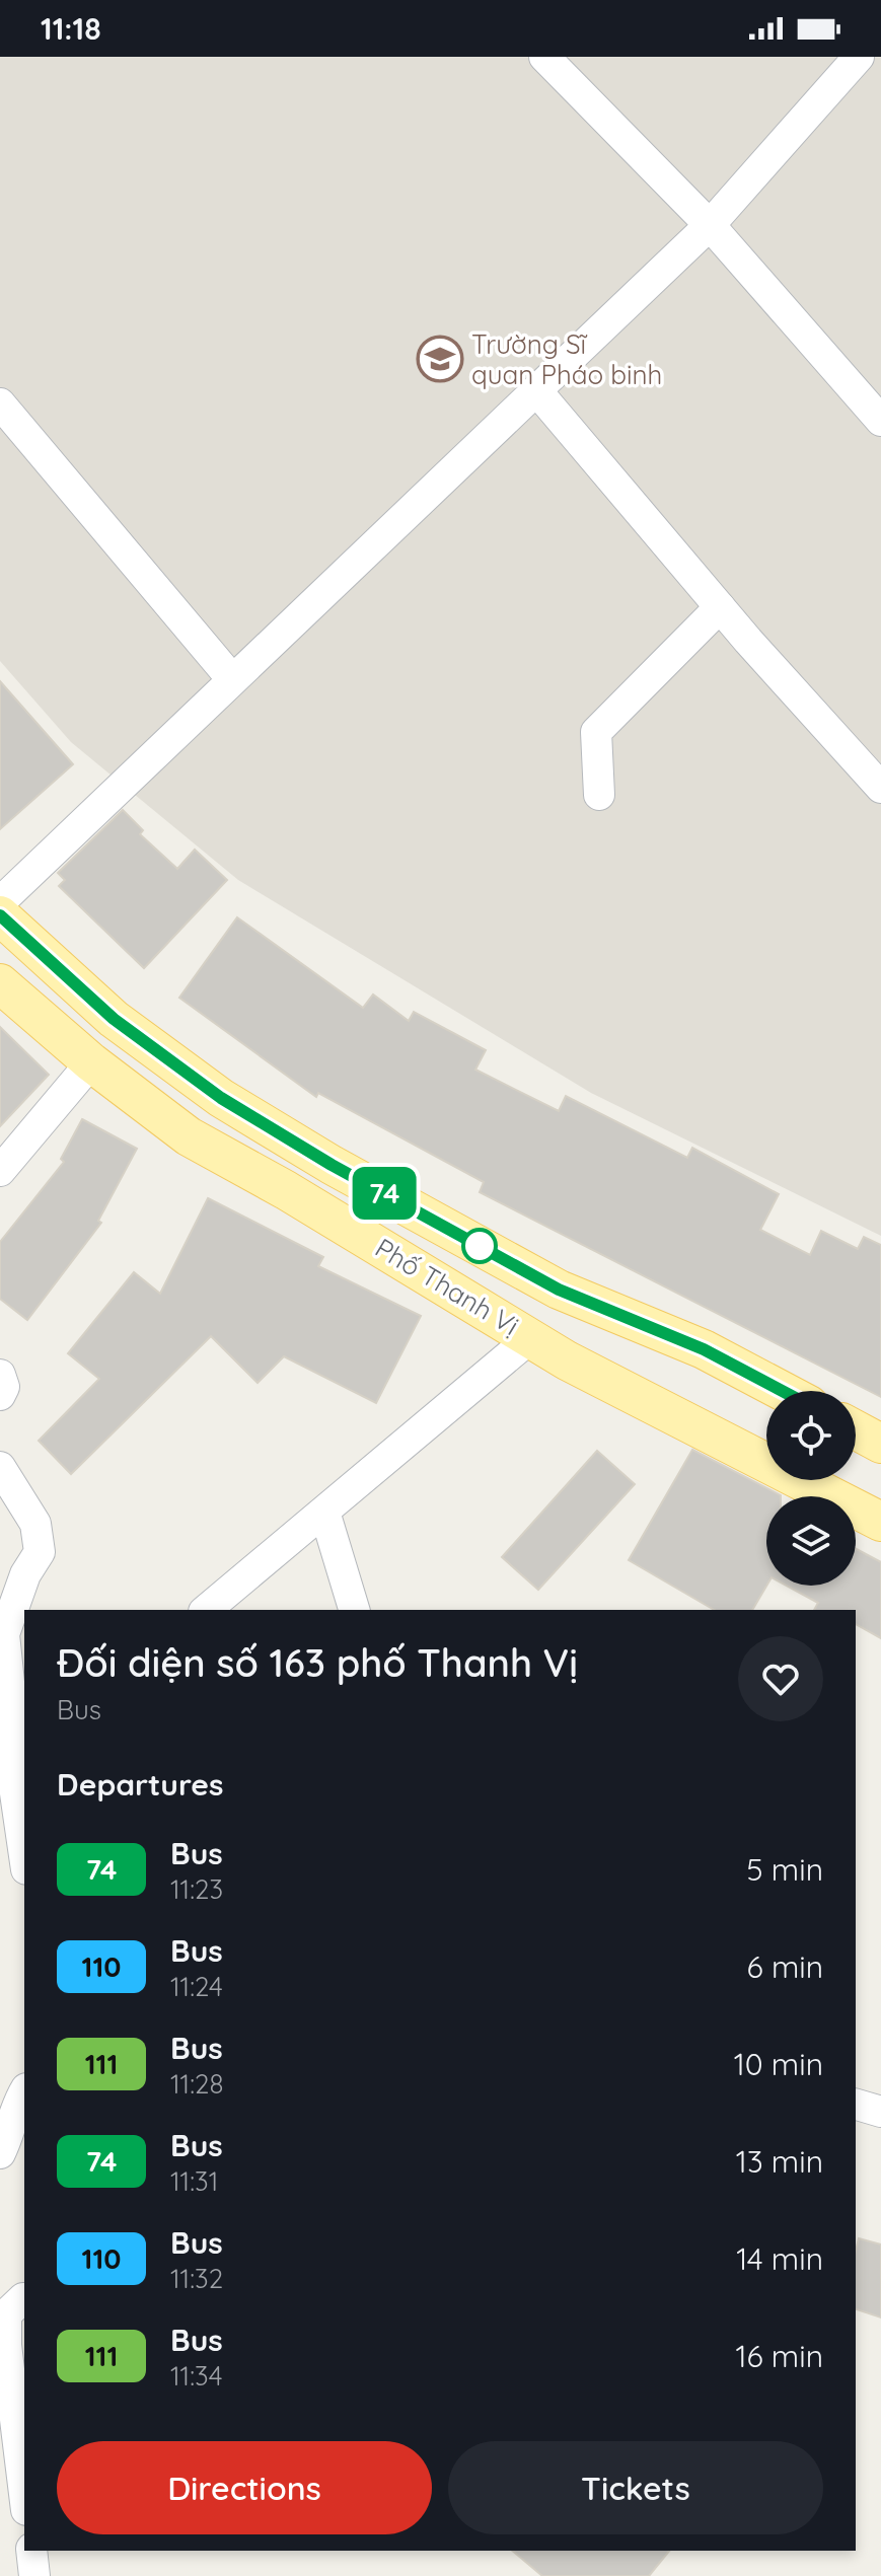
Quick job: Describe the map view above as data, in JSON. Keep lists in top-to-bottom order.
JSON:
{
  "streets": {
    "main road": ["Phố Thanh Vị"]
  },
  "places": {
    "school or university": ["Trường Sĩ quan Pháo binh"]
  },
  "lines": ["bus line 74"],
  "page": {
    "status": "11:18",
    "on_map": "74",
    "heading": [
      ["Đối diện số 163 phố Thanh Vị", "Bus"],
      "Departures"
    ],
    "list": [
      {
        "mark": "74",
        "name": "Bus",
        "note": "11:23",
        "value": "5 min"
      },
      {
        "mark": "110",
        "name": "Bus",
        "note": "11:24",
        "value": "6 min"
      },
      {
        "mark": "111",
        "name": "Bus",
        "note": "11:28",
        "value": "10 min"
      },
      {
        "mark": "74",
        "name": "Bus",
        "note": "11:31",
        "value": "13 min"
      },
      {
        "mark": "110",
        "name": "Bus",
        "note": "11:32",
        "value": "14 min"
      },
      {
        "mark": "111",
        "name": "Bus",
        "note": "11:34",
        "value": "16 min"
      }
    ],
    "buttons": ["Directions", "Tickets"]
  }
}
